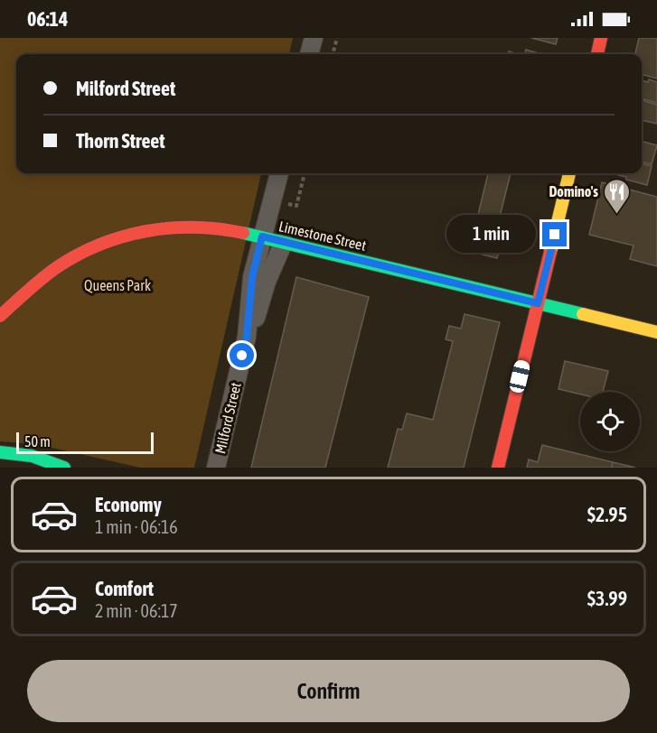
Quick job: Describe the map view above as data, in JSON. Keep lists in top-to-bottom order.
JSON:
{
  "streets": {
    "main road": ["Limestone Street"],
    "street": ["Milford Street"]
  },
  "crossings": [
    ["Limestone Street", "Milford Street"]
  ],
  "parks": ["Queens Park"],
  "places": {
    "restaurant": ["Domino's"]
  },
  "scale_bar": "50 m",
  "page": {
    "status": "06:14",
    "banner": ["Milford Street", "Thorn Street"],
    "bubble": "1 min",
    "scale": "50 m",
    "list": [
      {
        "name": "Economy",
        "note": "1 min · 06:16",
        "value": "$2.95"
      },
      {
        "name": "Comfort",
        "note": "2 min · 06:17",
        "value": "$3.99"
      }
    ],
    "buttons": "Confirm"
  }
}
